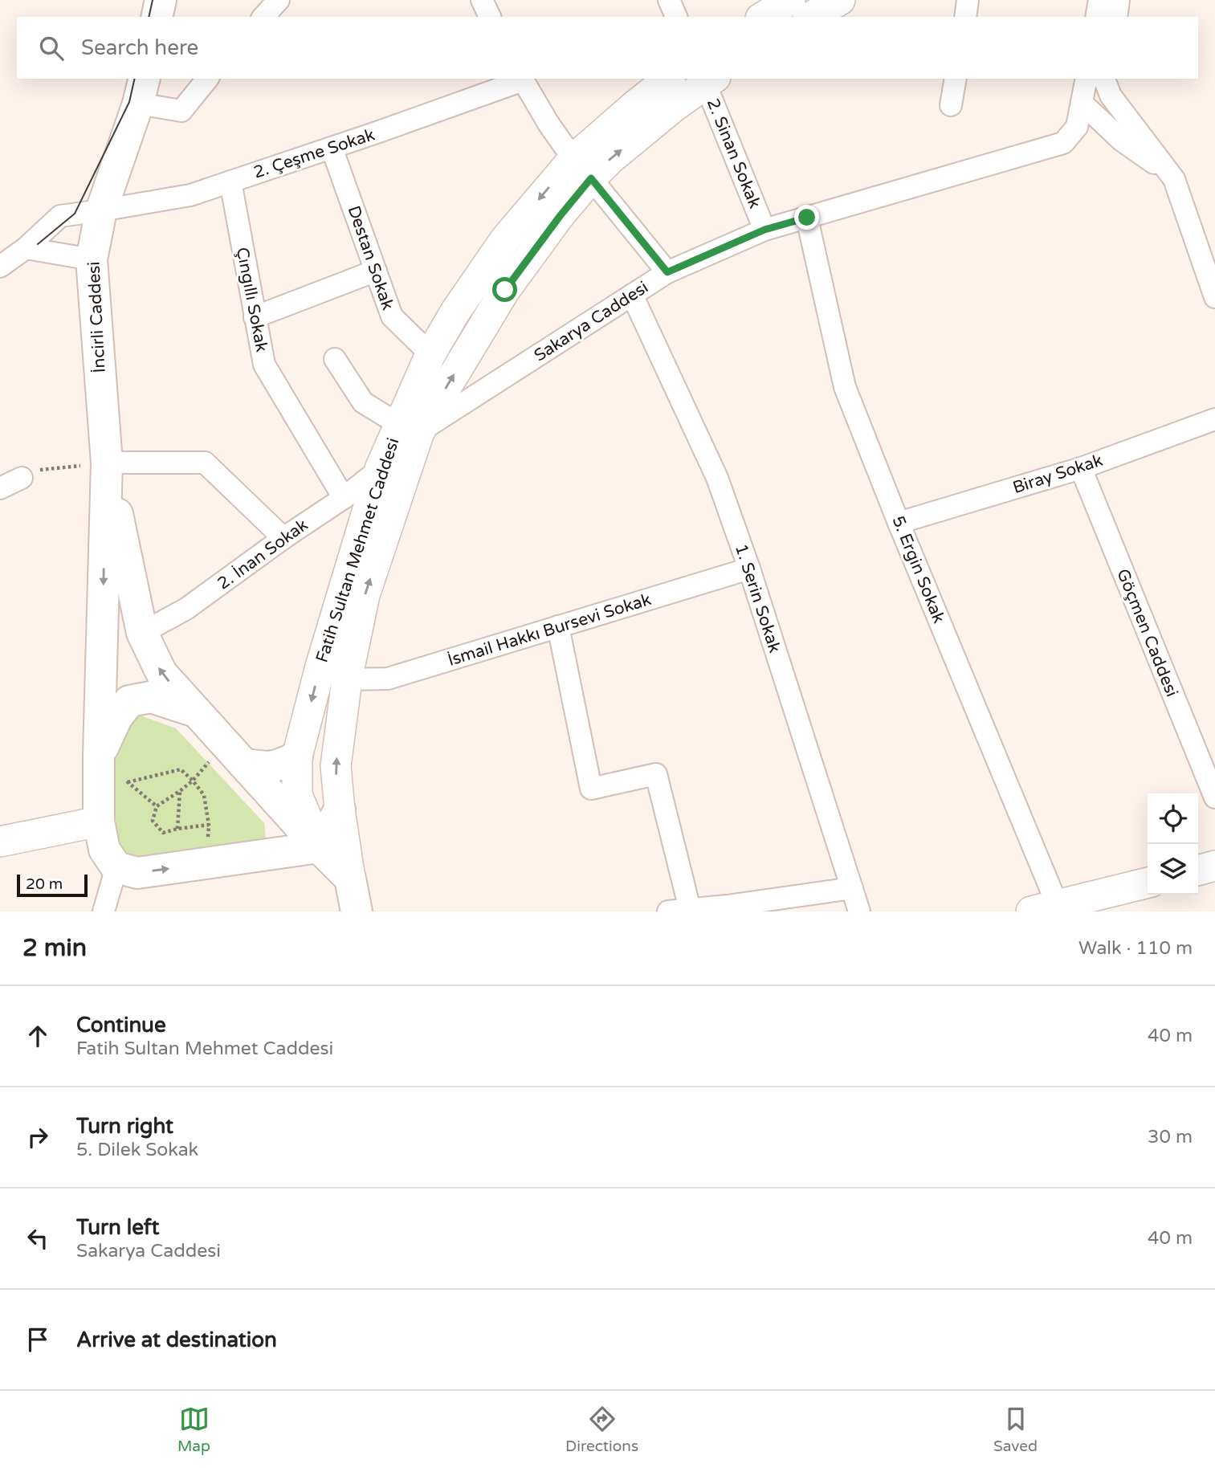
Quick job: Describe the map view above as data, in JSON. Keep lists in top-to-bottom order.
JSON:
{
  "streets": {
    "main road": ["İncirli Caddesi", "Fatih Sultan Mehmet Caddesi"],
    "street": [
      "2. Çeşme Sokak",
      "2. Sinan Sokak",
      "Destan Sokak",
      "Çıngıllı Sokak",
      "Sakarya Caddesi",
      "Biray Sokak",
      "2. İnan Sokak",
      "5. Ergin Sokak",
      "1. Serin Sokak",
      "İsmail Hakkı Bursevi Sokak",
      "Göçmen Caddesi"
    ]
  },
  "crossings": [
    ["2. Çeşme Sokak", "Destan Sokak"],
    ["2. Çeşme Sokak", "Çıngıllı Sokak"],
    ["2. Çeşme Sokak", "İncirli Caddesi"],
    ["2. Sinan Sokak", "Sakarya Caddesi"],
    ["2. Sinan Sokak", "Fatih Sultan Mehmet Caddesi"],
    ["Destan Sokak", "Fatih Sultan Mehmet Caddesi"],
    ["Çıngıllı Sokak", "2. İnan Sokak"],
    ["Sakarya Caddesi", "Fatih Sultan Mehmet Caddesi"],
    ["Sakarya Caddesi", "5. Ergin Sokak"],
    ["Sakarya Caddesi", "1. Serin Sokak"],
    ["Biray Sokak", "5. Ergin Sokak"],
    ["Biray Sokak", "Göçmen Caddesi"],
    ["Fatih Sultan Mehmet Caddesi", "2. İnan Sokak"],
    ["Fatih Sultan Mehmet Caddesi", "İsmail Hakkı Bursevi Sokak"],
    ["1. Serin Sokak", "İsmail Hakkı Bursevi Sokak"]
  ],
  "scale_bar": "20 m",
  "page": {
    "search": "Search here",
    "scale": "20 m",
    "heading": ["2 min", "Walk · 110 m"],
    "list": [
      ["Continue", "Fatih Sultan Mehmet Caddesi", "40 m"],
      ["Turn right", "5. Dilek Sokak", "30 m"],
      ["Turn left", "Sakarya Caddesi", "40 m"],
      "Arrive at destination"
    ],
    "nav": ["Map", "Directions", "Saved"]
  }
}
